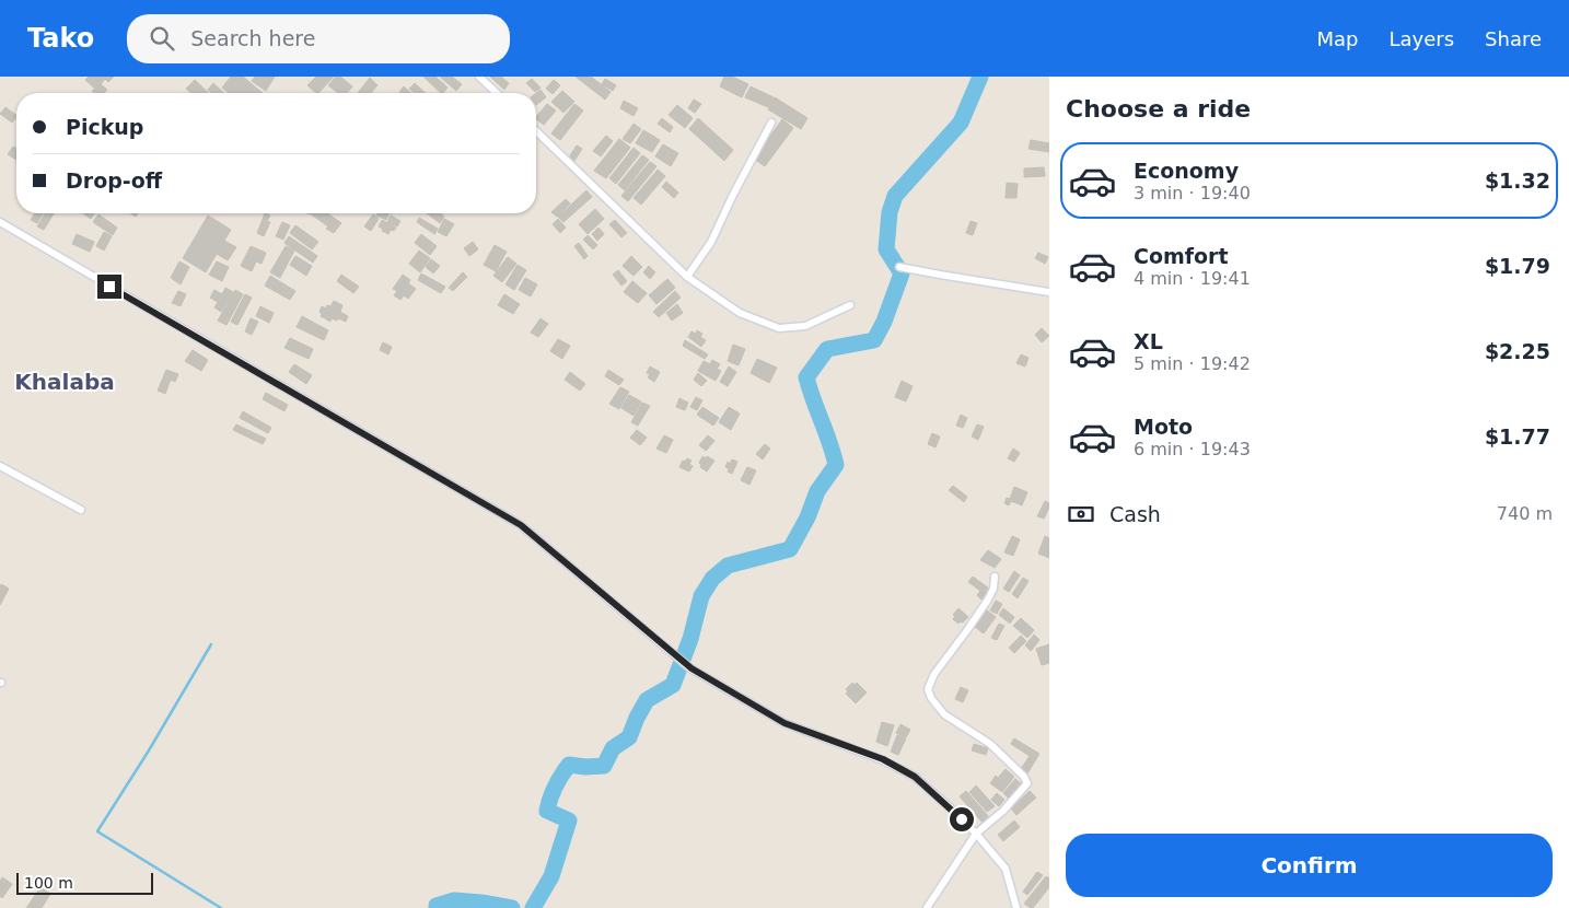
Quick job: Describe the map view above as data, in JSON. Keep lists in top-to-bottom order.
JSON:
{
  "districts": ["Khalaba"],
  "scale_bar": "100 m",
  "page": {
    "header": "Tako",
    "search": "Search here",
    "nav": ["Map", "Layers", "Share"],
    "heading": "Choose a ride",
    "banner": ["Pickup", "Drop-off"],
    "list": [
      {
        "name": "Economy",
        "note": "3 min · 19:40",
        "value": "$1.32"
      },
      {
        "name": "Comfort",
        "note": "4 min · 19:41",
        "value": "$1.79"
      },
      {
        "name": "XL",
        "note": "5 min · 19:42",
        "value": "$2.25"
      },
      {
        "name": "Moto",
        "note": "6 min · 19:43",
        "value": "$1.77"
      }
    ],
    "pay": ["Cash", "740 m"],
    "buttons": "Confirm",
    "scale": "100 m"
  }
}
